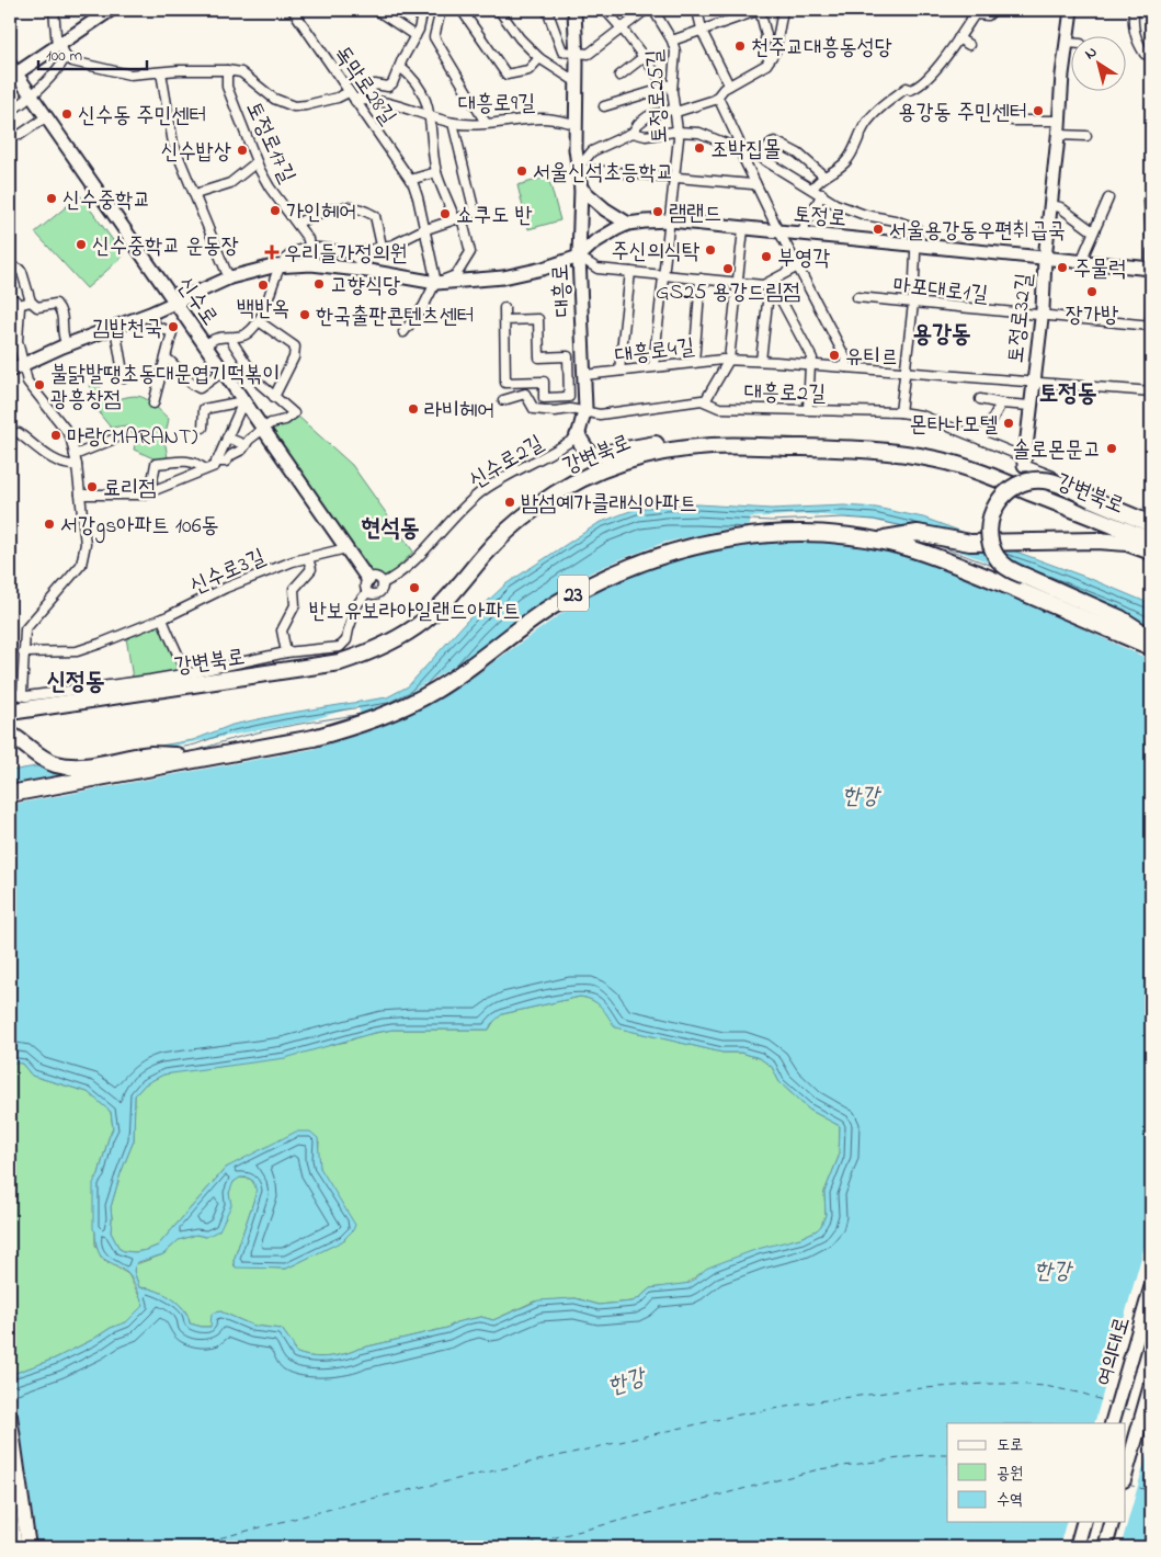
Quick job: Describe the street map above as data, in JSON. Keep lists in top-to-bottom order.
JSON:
{
  "streets": {
    "highway": ["강변북로", "23"],
    "main road": [
      "토정로",
      "대흥로",
      "신수로",
      "토정로32길",
      "여의대로"
    ],
    "street": [
      "독막로28길",
      "토정로25길",
      "대흥로9길",
      "토정로17길",
      "마포대로1길",
      "대흥로4길",
      "대흥로2길",
      "신수로2길",
      "신수로3길"
    ]
  },
  "crossings": [
    ["독막로28길", "대흥로9길"],
    ["독막로28길", "토정로"],
    ["토정로25길", "토정로"],
    ["대흥로9길", "대흥로"],
    ["토정로17길", "토정로"],
    ["토정로", "대흥로"],
    ["토정로", "신수로"],
    ["토정로", "토정로32길"],
    ["토정로", "대흥로4길"],
    ["마포대로1길", "토정로32길"],
    ["대흥로", "대흥로4길"],
    ["대흥로", "대흥로2길"],
    ["대흥로", "신수로2길"],
    ["신수로", "신수로2길"],
    ["신수로", "신수로3길"],
    ["토정로32길", "대흥로4길"],
    ["토정로32길", "대흥로2길"],
    ["대흥로4길", "대흥로2길"]
  ],
  "districts": [
    "용강동",
    "토정동",
    "현석동",
    "신정동"
  ],
  "water": ["한강"],
  "places": {
    "other": [
      "천주교대흥동성당",
      "용강동 주민센터",
      "신수동 주민센터",
      "조박집몰",
      "신수밥상",
      "서울신석초등학교",
      "신수중학교",
      "가인헤어",
      "램랜드",
      "쇼쿠도 반",
      "서울용강동우편취급국",
      "신수중학교 운동장",
      "주신의식탁",
      "부영각",
      "주물럭",
      "GS25 용강드림점",
      "고향식당",
      "백반옥",
      "장가방",
      "한국출판콘텐츠센터",
      "김밥천국",
      "유티르",
      "불닭발땡초동대문엽기떡볶이 광흥창점",
      "라비헤어",
      "몬타나모텔",
      "마랑(MARANT)",
      "솔로몬문고",
      "료리점",
      "밤섬예가클래식아파트",
      "서강gs아파트 106동",
      "반보유보라아일랜드아파트"
    ],
    "health": ["우리들가정의원"]
  },
  "legend": ["도로", "공원", "수역"],
  "scale_bar": "100 m",
  "north": "top left"
}
